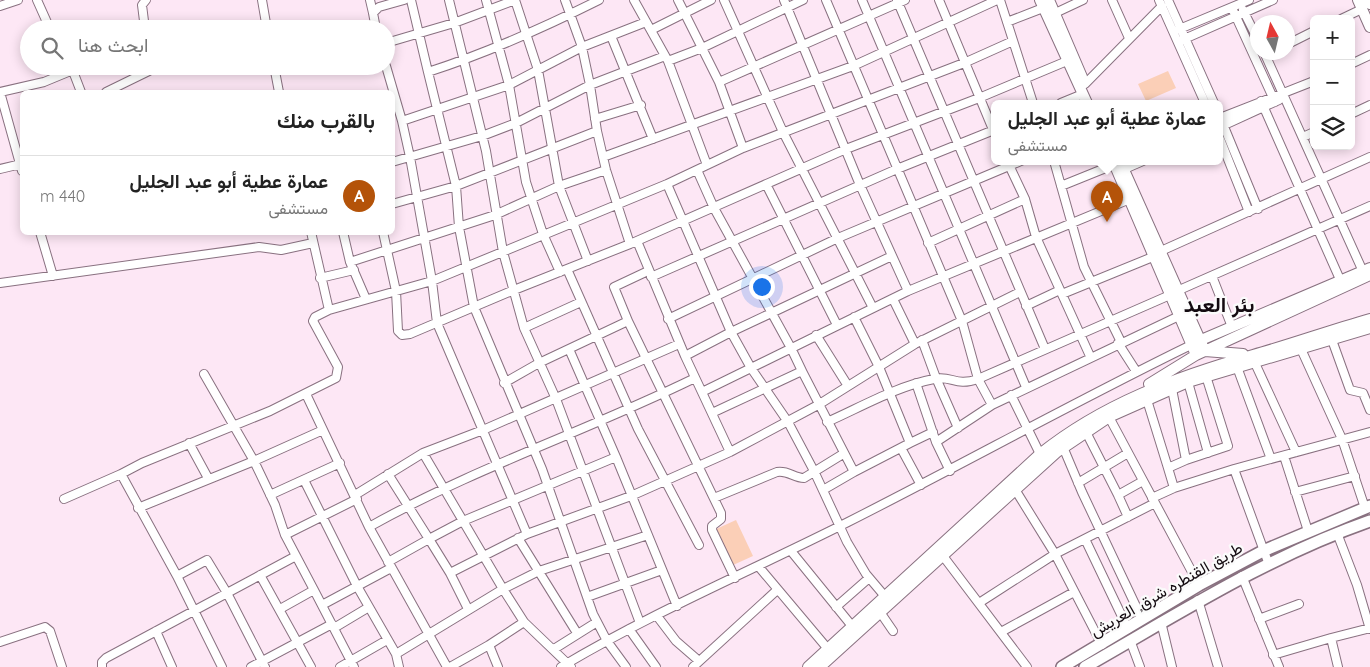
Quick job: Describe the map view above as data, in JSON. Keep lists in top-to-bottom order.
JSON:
{
  "streets": {
    "highway": ["طريق القنطره شرق, العريش"]
  },
  "districts": ["بئر العبد"],
  "north": "top",
  "page": {
    "map_buttons": ["+", "−"],
    "search": "ابحث هنا",
    "heading": "بالقرب منك",
    "popup": ["عمارة عطية أبو عبد الجليل", "مستشفى"],
    "list": [
      {
        "mark": "A",
        "name": "عمارة عطية أبو عبد الجليل",
        "note": "مستشفى",
        "value": "440 m"
      }
    ],
    "pins": "A"
  }
}
